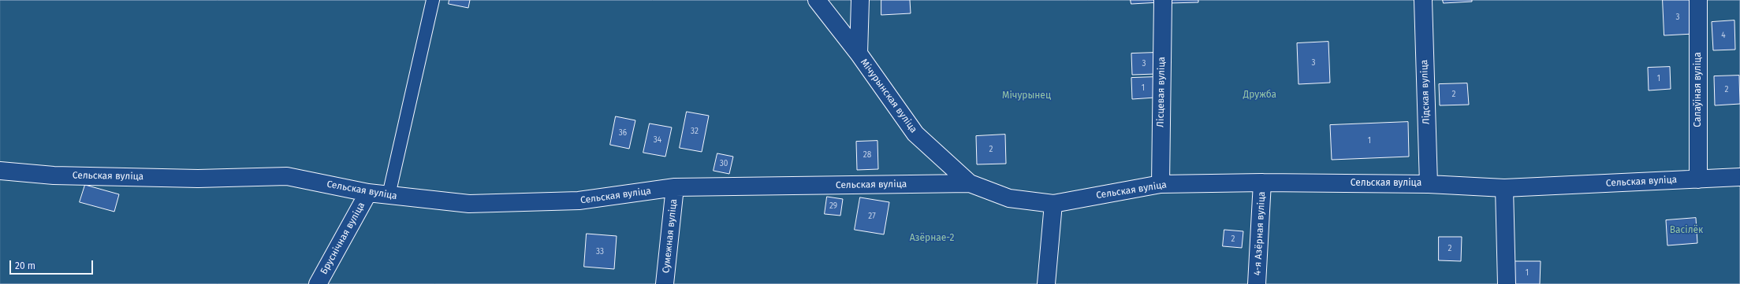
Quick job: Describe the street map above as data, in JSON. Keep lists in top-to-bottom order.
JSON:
{
  "streets": {
    "street": [
      "Салаўіная вуліца",
      "Лісцевая вуліца",
      "Лідская вуліца",
      "Мічурынская вуліца",
      "Сельская вуліца",
      "4-я Азёрная вуліца",
      "Сумежная вуліца",
      "Бруснічная вуліца"
    ]
  },
  "crossings": [
    ["Салаўіная вуліца", "Сельская вуліца"],
    ["Лісцевая вуліца", "Сельская вуліца"],
    ["Лідская вуліца", "Сельская вуліца"],
    ["Мічурынская вуліца", "Сельская вуліца"],
    ["Сельская вуліца", "4-я Азёрная вуліца"],
    ["Сельская вуліца", "Сумежная вуліца"],
    ["Сельская вуліца", "Бруснічная вуліца"]
  ],
  "parks": [
    "Дружба",
    "Мічурынец",
    "Васілёк",
    "Азёрнае-2"
  ],
  "house_numbers": [
    "3",
    "4",
    "3",
    "3",
    "1",
    "1",
    "2",
    "2",
    "32",
    "36",
    "34",
    "1",
    "2",
    "28",
    "30",
    "29",
    "27",
    "2",
    "2",
    "33",
    "1"
  ],
  "scale_bar": "20 m"
}
